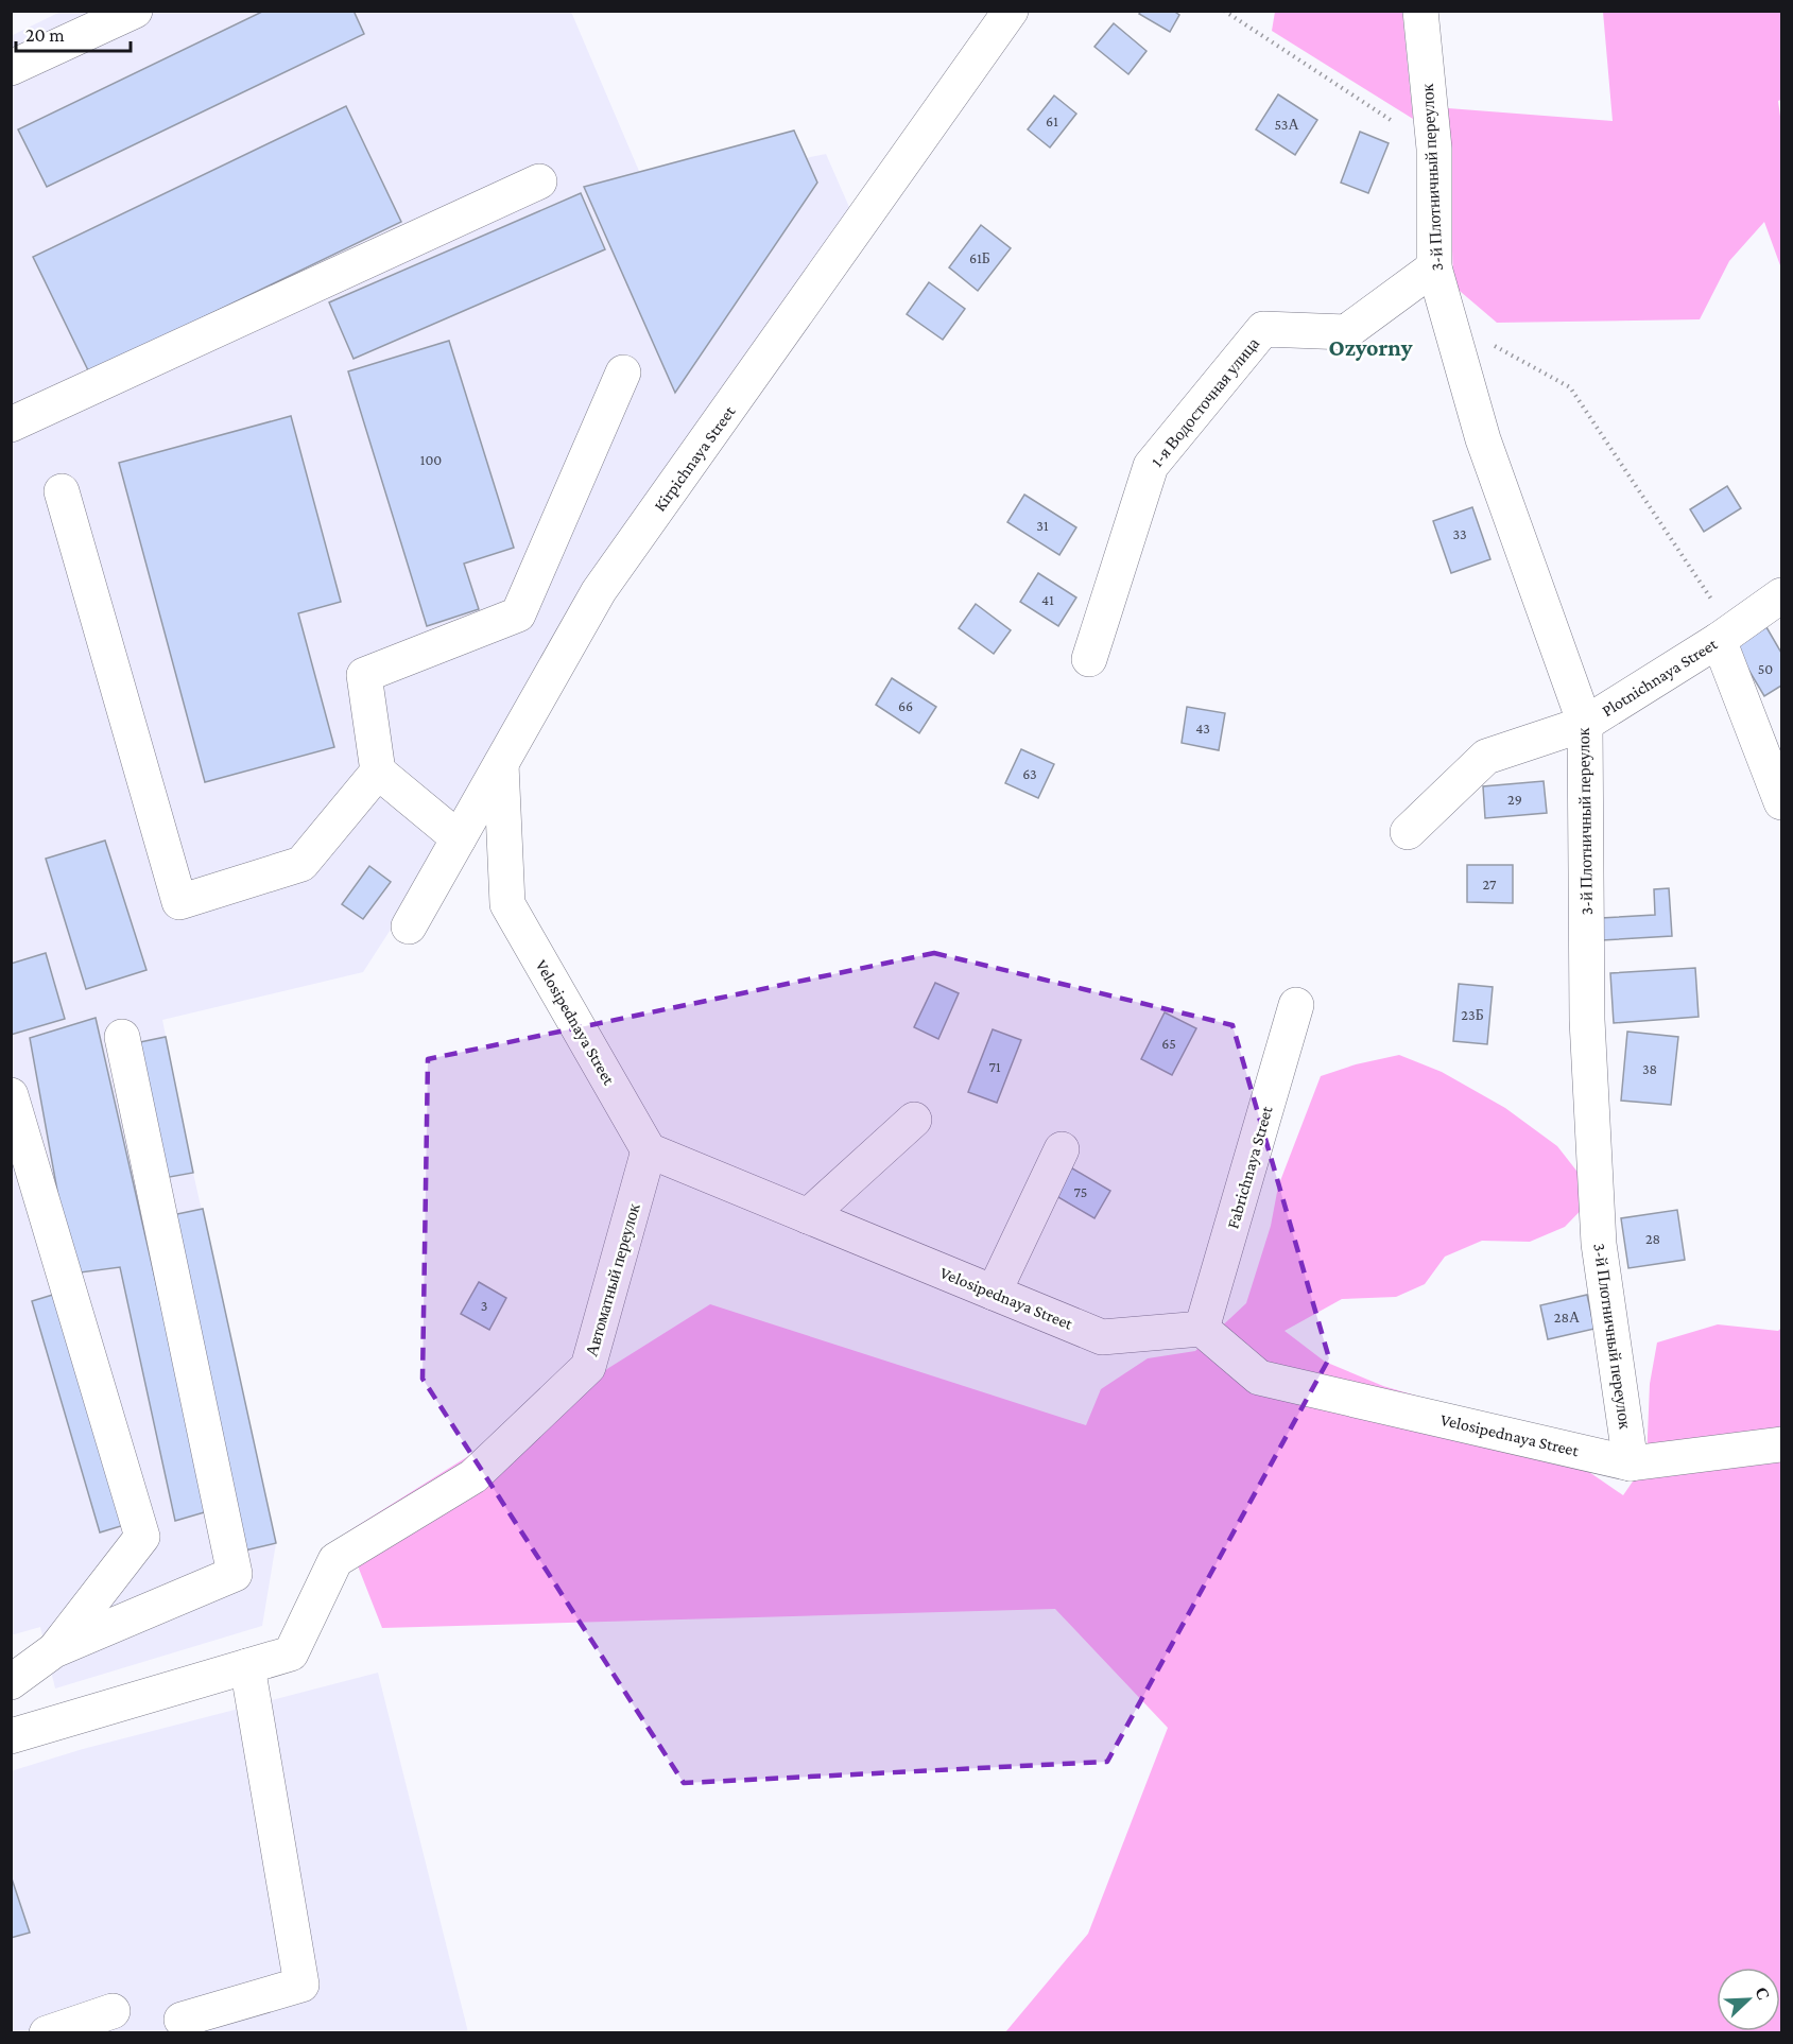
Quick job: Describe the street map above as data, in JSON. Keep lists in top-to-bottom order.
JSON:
{
  "streets": {
    "street": [
      "3-й Плотничный переулок",
      "1-я Водосточная улица",
      "Kirpichnaya Street",
      "Plotnichnaya Street",
      "Velosipednaya Street",
      "Fabrichnaya Street",
      "Автоматный переулок"
    ]
  },
  "crossings": [
    ["3-й Плотничный переулок", "1-я Водосточная улица"],
    ["3-й Плотничный переулок", "Plotnichnaya Street"],
    ["3-й Плотничный переулок", "Velosipednaya Street"],
    ["Kirpichnaya Street", "Velosipednaya Street"],
    ["Velosipednaya Street", "Fabrichnaya Street"],
    ["Velosipednaya Street", "Автоматный переулок"]
  ],
  "districts": ["Ozyorny"],
  "house_numbers": [
    "61",
    "53А",
    "61Б",
    "100",
    "31",
    "33",
    "41",
    "50",
    "66",
    "43",
    "63",
    "29",
    "27",
    "23Б",
    "65",
    "71",
    "38",
    "75",
    "28",
    "3",
    "28А"
  ],
  "scale_bar": "20 m",
  "north": "top right"
}
